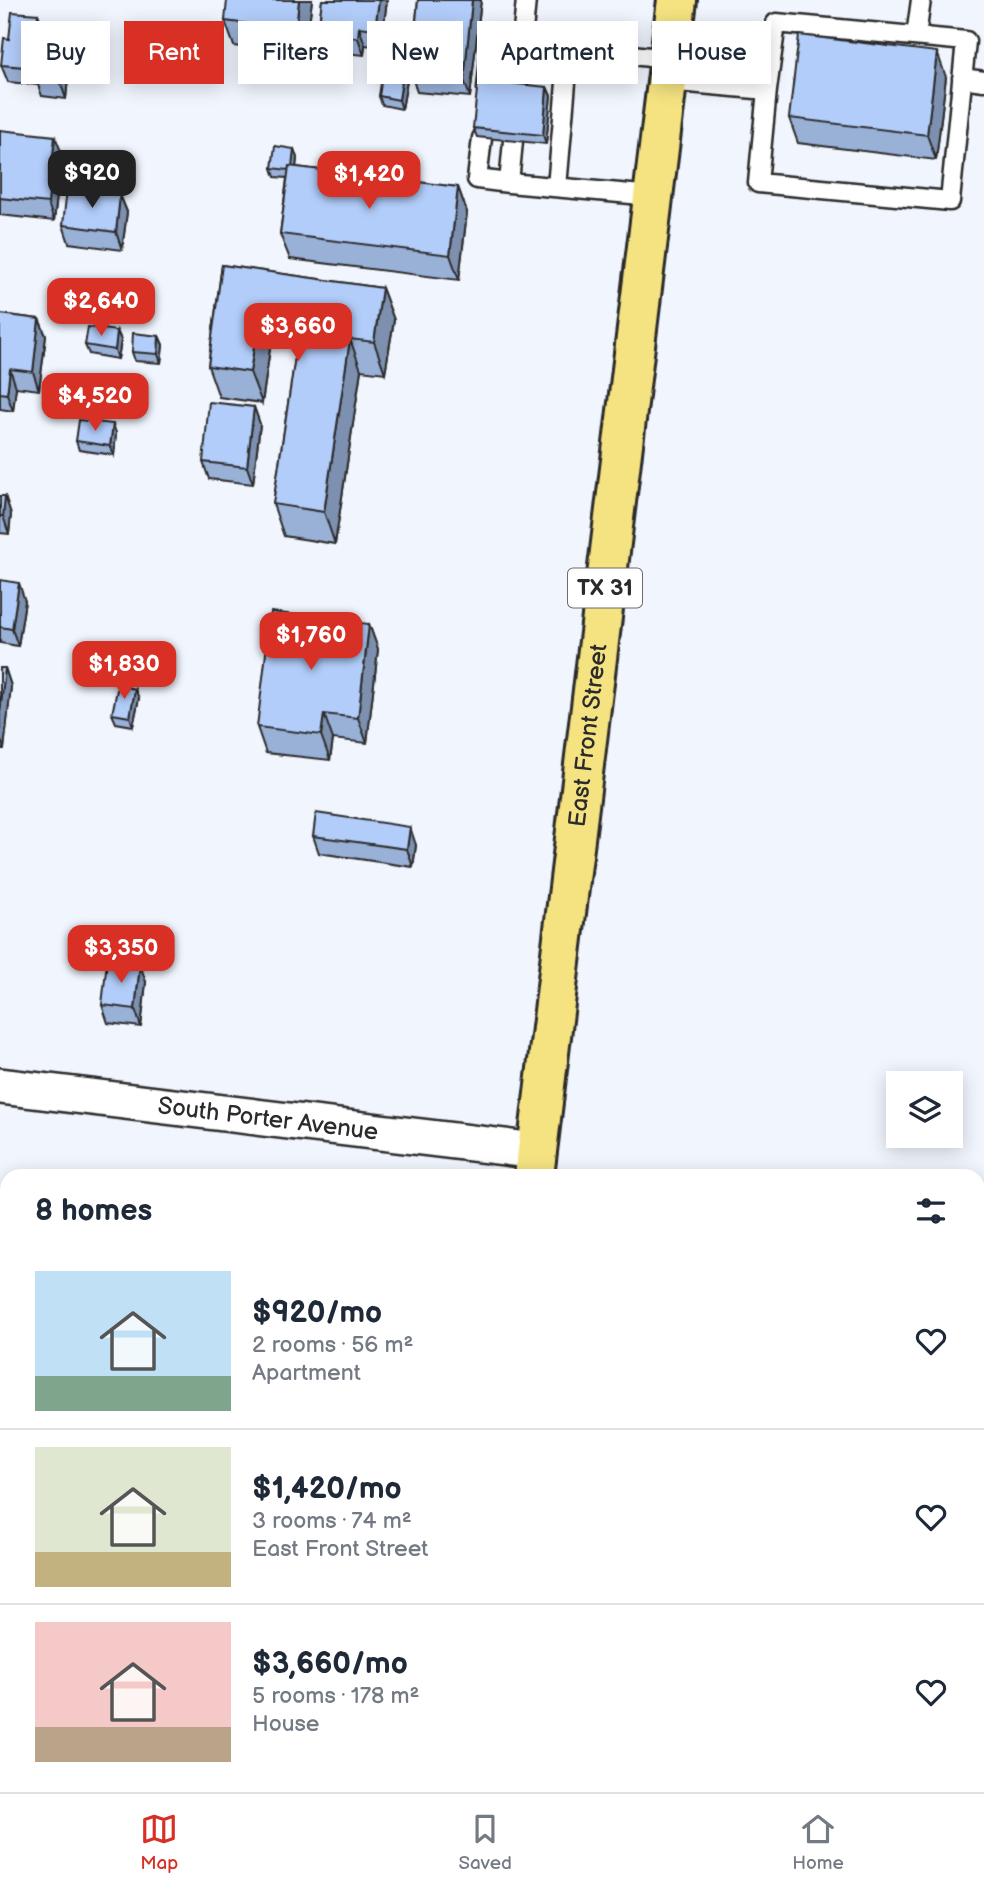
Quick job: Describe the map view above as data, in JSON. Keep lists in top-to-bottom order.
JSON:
{
  "streets": {
    "main road": ["TX 31", "East Front Street"],
    "street": ["South Porter Avenue"]
  },
  "crossings": [
    ["East Front Street", "South Porter Avenue"]
  ],
  "page": {
    "chip": [
      "Buy",
      "Rent",
      "Filters",
      "New",
      "Apartment",
      "House"
    ],
    "price": [
      "$920",
      "$1,420",
      "$2,640",
      "$3,660",
      "$4,520",
      "$1,760",
      "$1,830",
      "$3,350"
    ],
    "heading": "8 homes",
    "list": [
      {
        "name": "$920/mo",
        "note": "2 rooms · 56 m² · Apartment"
      },
      {
        "name": "$1,420/mo",
        "note": "3 rooms · 74 m² · East Front Street"
      },
      {
        "name": "$3,660/mo",
        "note": "5 rooms · 178 m² · House"
      }
    ],
    "tabs": ["Map", "Saved", "Home"]
  }
}
